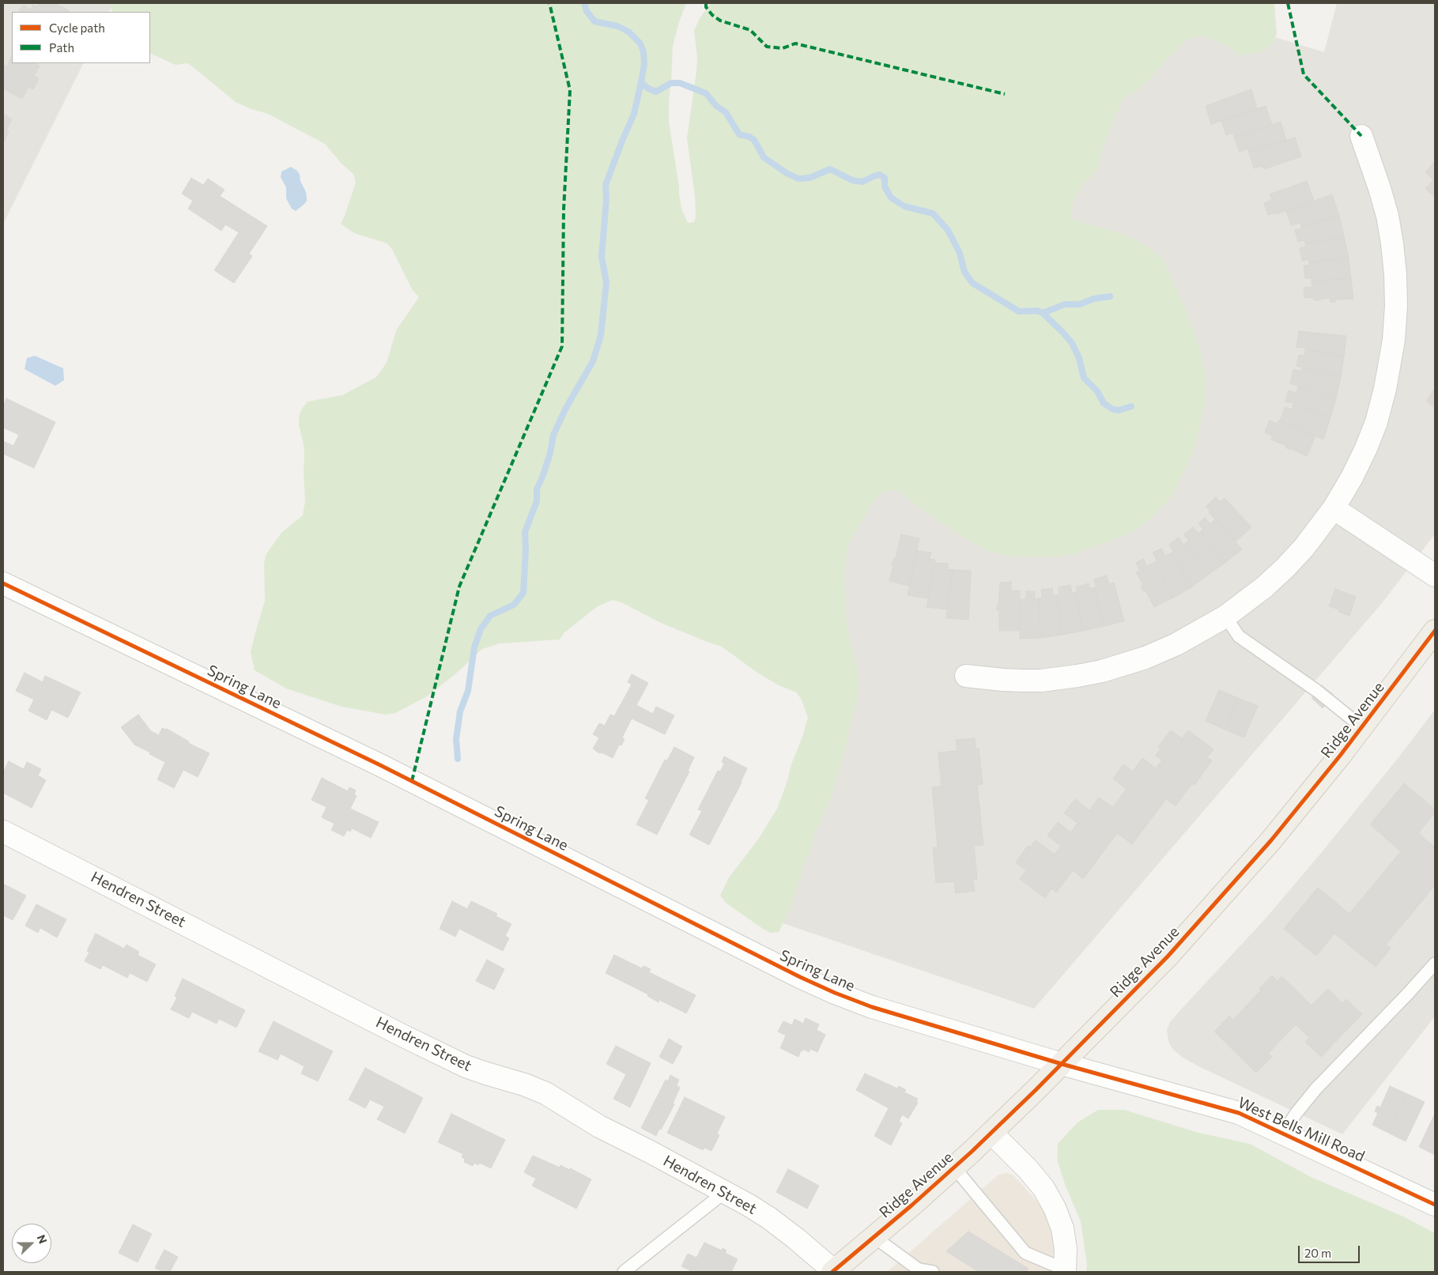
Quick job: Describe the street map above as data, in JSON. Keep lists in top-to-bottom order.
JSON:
{
  "streets": {
    "main road": ["Ridge Avenue"],
    "street": ["Spring Lane", "Hendren Street", "West Bells Mill Road"]
  },
  "crossings": [
    ["Spring Lane", "Ridge Avenue"],
    ["Spring Lane", "West Bells Mill Road"],
    ["Ridge Avenue", "Hendren Street"],
    ["Ridge Avenue", "West Bells Mill Road"]
  ],
  "legend": ["Cycle path", "Path"],
  "scale_bar": "20 m",
  "north": "right"
}
